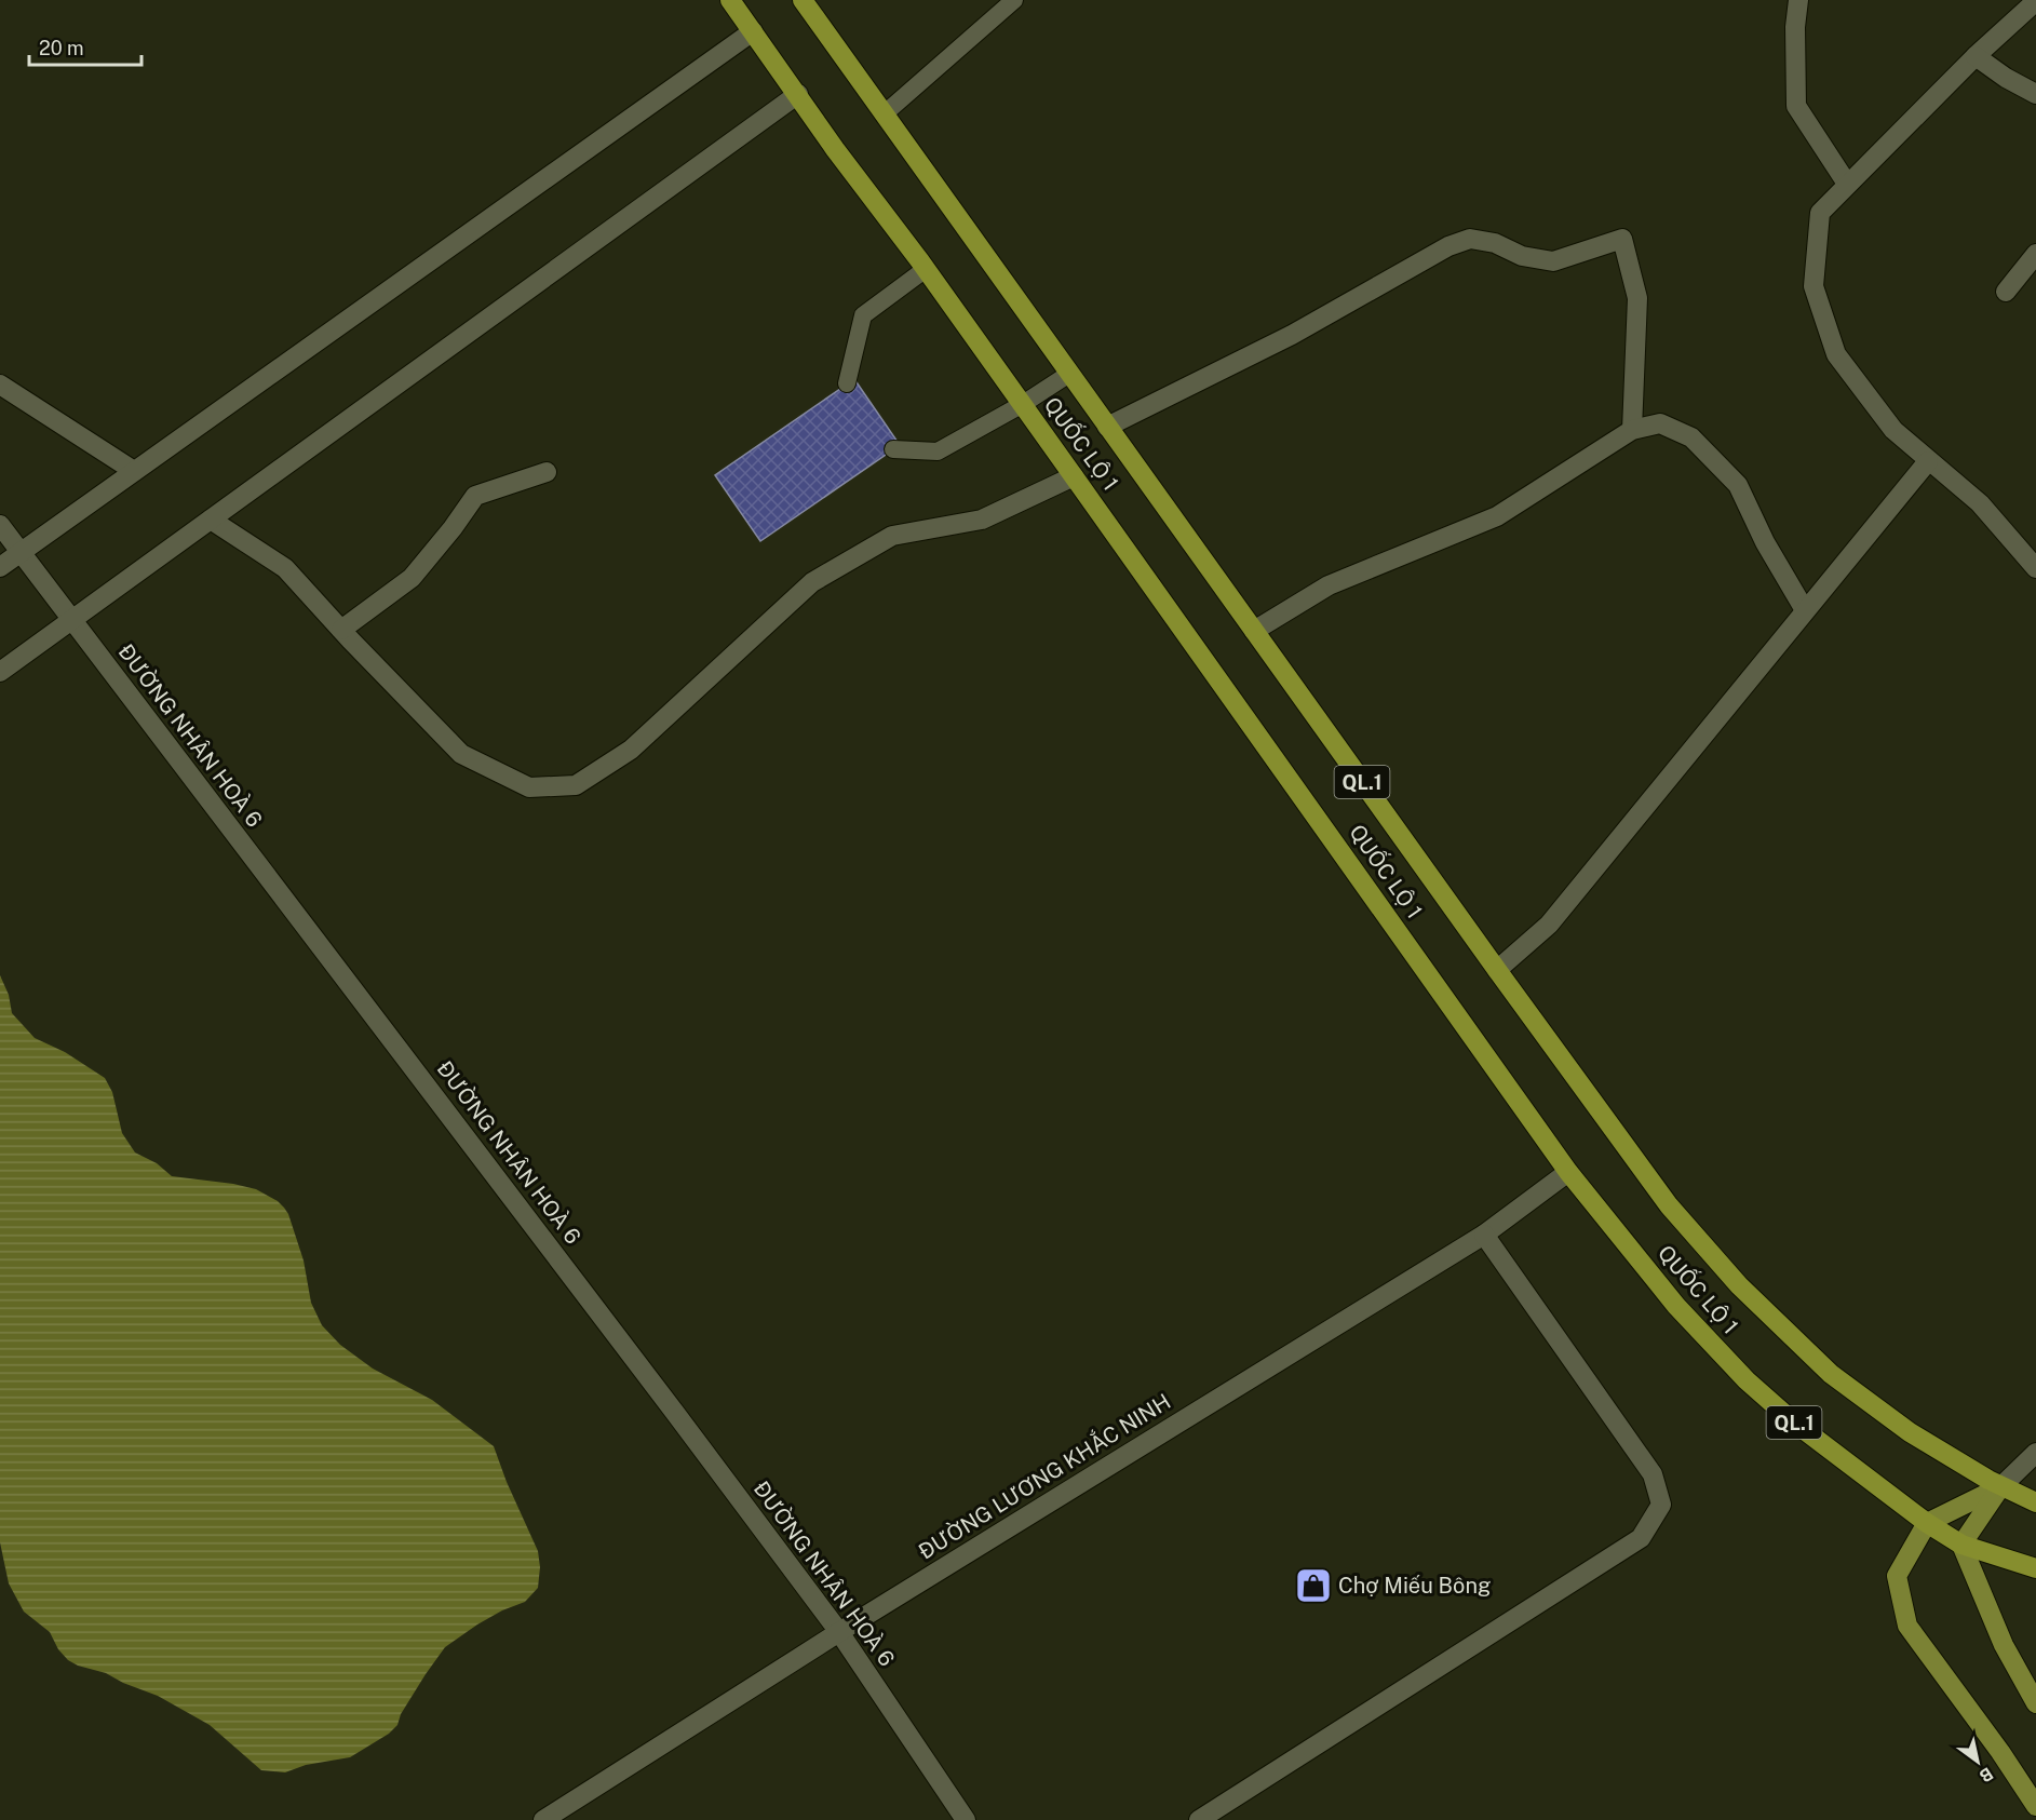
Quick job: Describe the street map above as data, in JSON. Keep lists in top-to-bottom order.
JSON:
{
  "streets": {
    "highway": ["QUỐC LỘ 1", "QL.1"],
    "street": ["ĐƯỜNG NHÂN HOÀ 6", "ĐƯỜNG LƯƠNG KHẮC NINH"]
  },
  "crossings": [
    ["QUỐC LỘ 1", "ĐƯỜNG LƯƠNG KHẮC NINH"],
    ["ĐƯỜNG NHÂN HOÀ 6", "ĐƯỜNG LƯƠNG KHẮC NINH"]
  ],
  "places": {
    "shop": ["Chợ Miếu Bông"]
  },
  "scale_bar": "20 m",
  "north": "bottom right"
}
